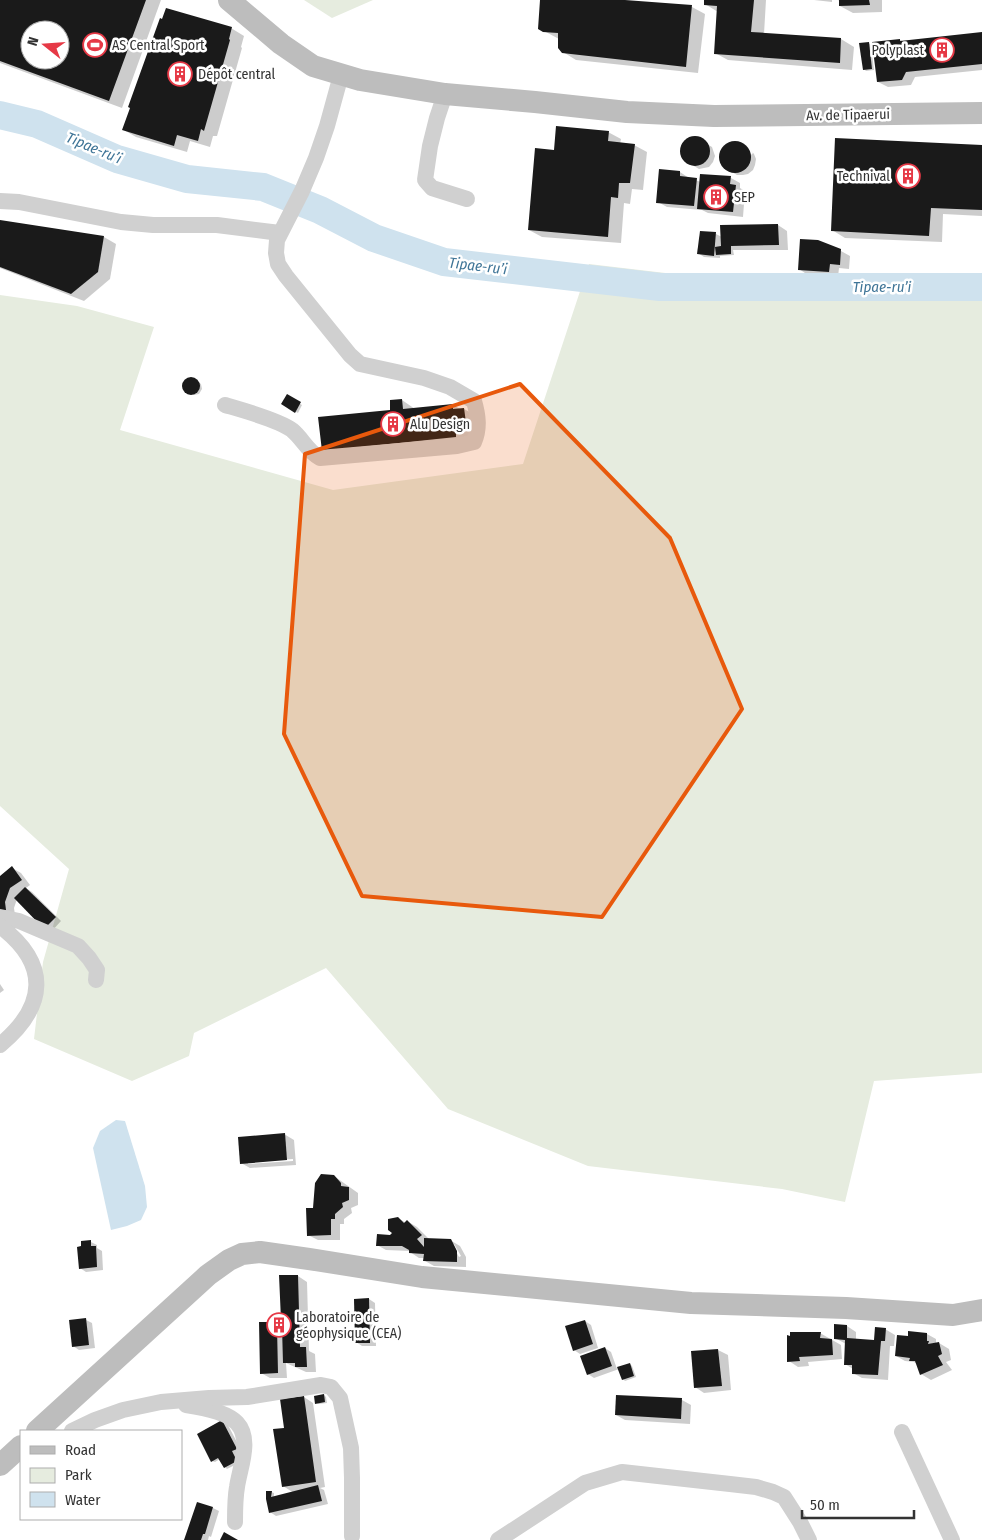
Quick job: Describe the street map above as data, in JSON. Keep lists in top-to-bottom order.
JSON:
{
  "streets": {
    "street": ["Av. de Tipaerui"]
  },
  "water": ["Tipae-ru’i"],
  "places": {
    "sports": ["AS Central Sport"],
    "building": [
      "Polyplast",
      "Dépôt central",
      "Technival",
      "SEP",
      "Alu Design",
      "Laboratoire de géophysique (CEA)"
    ]
  },
  "legend": ["Road", "Park", "Water"],
  "scale_bar": "50 m",
  "north": "left"
}
